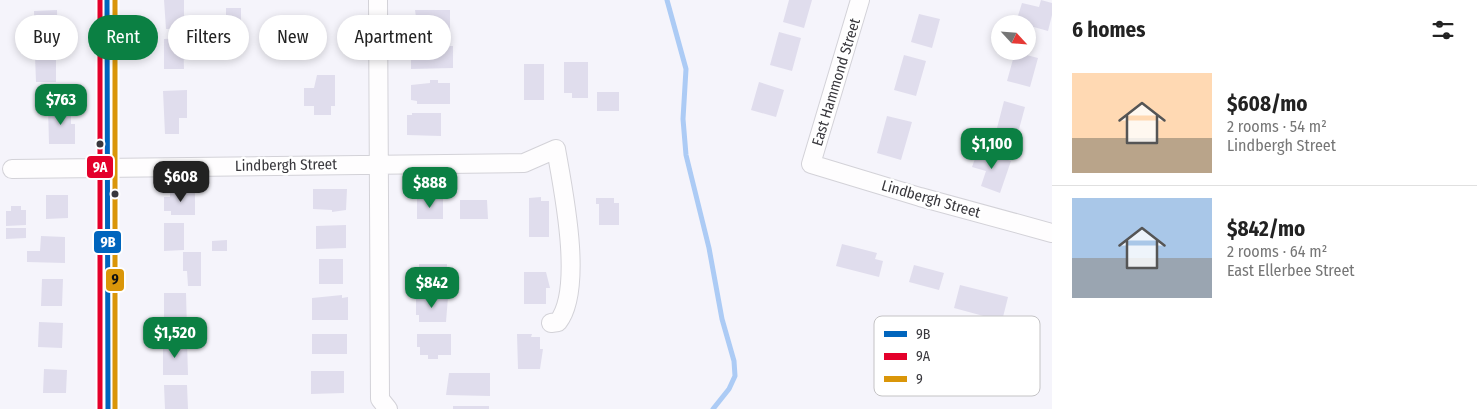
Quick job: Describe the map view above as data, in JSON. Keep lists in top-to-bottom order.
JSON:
{
  "streets": {
    "street": ["East Hammond Street", "Lindbergh Street"]
  },
  "crossings": [
    ["East Hammond Street", "Lindbergh Street"]
  ],
  "lines": ["transit line 9B", "transit line 9A", "transit line 9"],
  "legend": ["9B", "9A", "9"],
  "north": "bottom right",
  "page": {
    "heading": "6 homes",
    "chip": [
      "Buy",
      "Rent",
      "Filters",
      "New",
      "Apartment"
    ],
    "list": [
      {
        "name": "$608/mo",
        "note": "2 rooms · 54 m² · Lindbergh Street"
      },
      {
        "name": "$842/mo",
        "note": "2 rooms · 64 m² · East Ellerbee Street"
      }
    ],
    "price": [
      "$763",
      "$1,100",
      "$608",
      "$888",
      "$842",
      "$1,520"
    ]
  }
}
